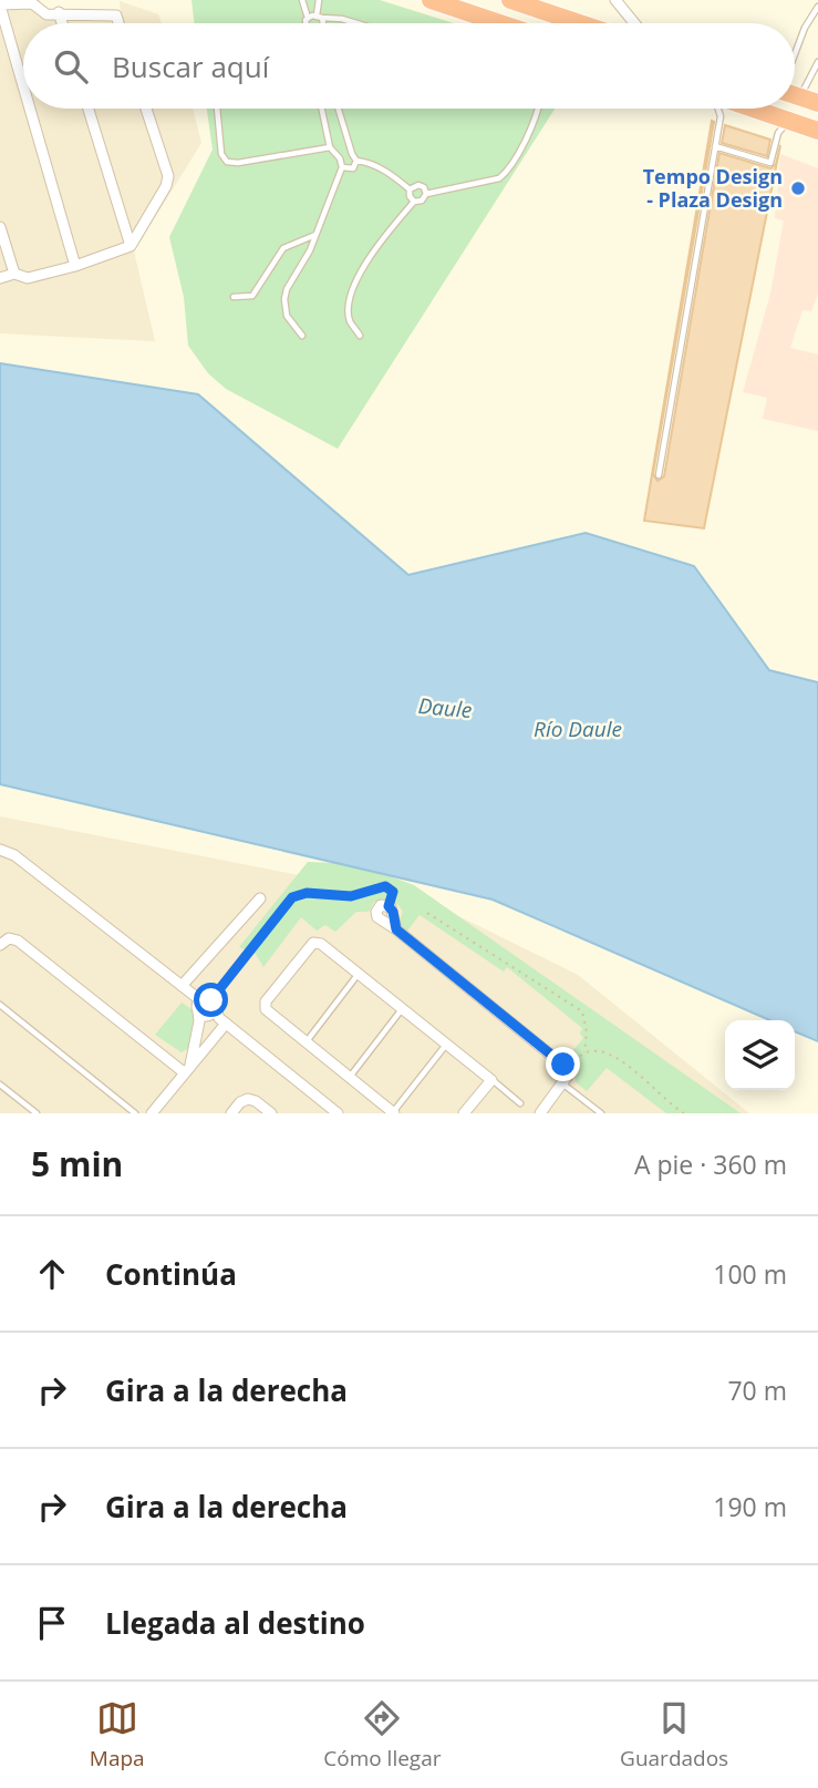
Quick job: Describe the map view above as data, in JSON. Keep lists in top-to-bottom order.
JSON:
{
  "water": ["Daule", "Río Daule"],
  "places": ["Tempo Design - Plaza Design"],
  "page": {
    "search": "Buscar aquí",
    "heading": ["5 min", "A pie · 360 m"],
    "list": [
      ["Continúa", "100 m"],
      ["Gira a la derecha", "70 m"],
      ["Gira a la derecha", "190 m"],
      "Llegada al destino"
    ],
    "nav": ["Mapa", "Cómo llegar", "Guardados"]
  }
}
